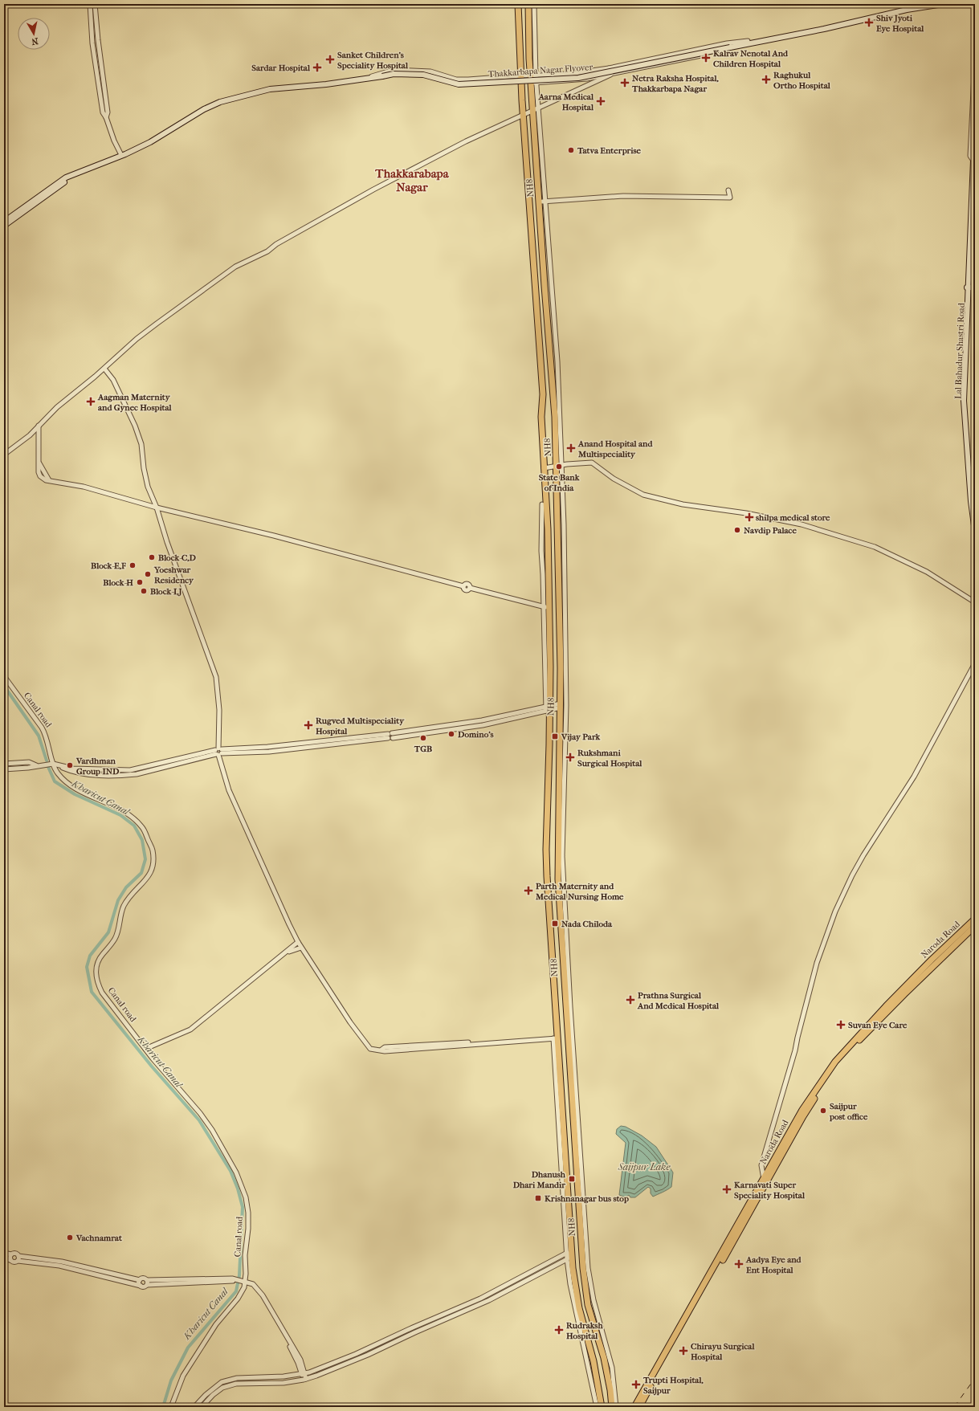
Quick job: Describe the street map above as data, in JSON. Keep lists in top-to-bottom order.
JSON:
{
  "streets": {
    "main road": [
      "Thakkarbapa Nagar Flyover",
      "NH8",
      "Lal Bahadur Shastri Road",
      "Naroda Road"
    ],
    "street": ["Canal road"]
  },
  "districts": ["Thakkarabapa Nagar"],
  "water": ["Kharicut Canal", "Saijpur Lake"],
  "places": {
    "health": [
      "Shiv Jyoti Eye Hospital",
      "Kalrav Nenotal And Children Hospital",
      "Sanket Children's Speciality Hospital",
      "Sardar Hospital",
      "Raghukul Ortho Hospital",
      "Netra Raksha Hospital, Thakkarbapa Nagar",
      "Aarna Medical Hospital",
      "Aagman Maternity and Gynec Hospital",
      "Anand Hospital and Multispeciality",
      "shilpa medical store",
      "Rugved Multispeciality Hospital",
      "Rukshmani Surgical Hospital",
      "Parth Maternity and Medical Nursing Home",
      "Prathna Surgical And Medical Hospital",
      "Suvan Eye Care",
      "Karnavati Super Speciality Hospital",
      "Aadya Eye and Ent Hospital",
      "Rudraksh Hospital",
      "Chirayu Surgical Hospital",
      "Trupti Hospital, Saijpur"
    ],
    "other": [
      "Tatva Enterprise",
      "State Bank of India",
      "Navdip Palace",
      "Block-C,D",
      "Block-E,F",
      "Yoeshwar Residency",
      "Block-H",
      "Block-I,J",
      "Domino's",
      "TGB",
      "Vardhman Group IND",
      "Saijpur post office",
      "Vachnamrat"
    ],
    "transit": [
      "Vijay Park",
      "Nada Chiloda",
      "Dhanush Dhari Mandir",
      "Krishnanagar bus stop"
    ]
  },
  "north": "bottom"
}
